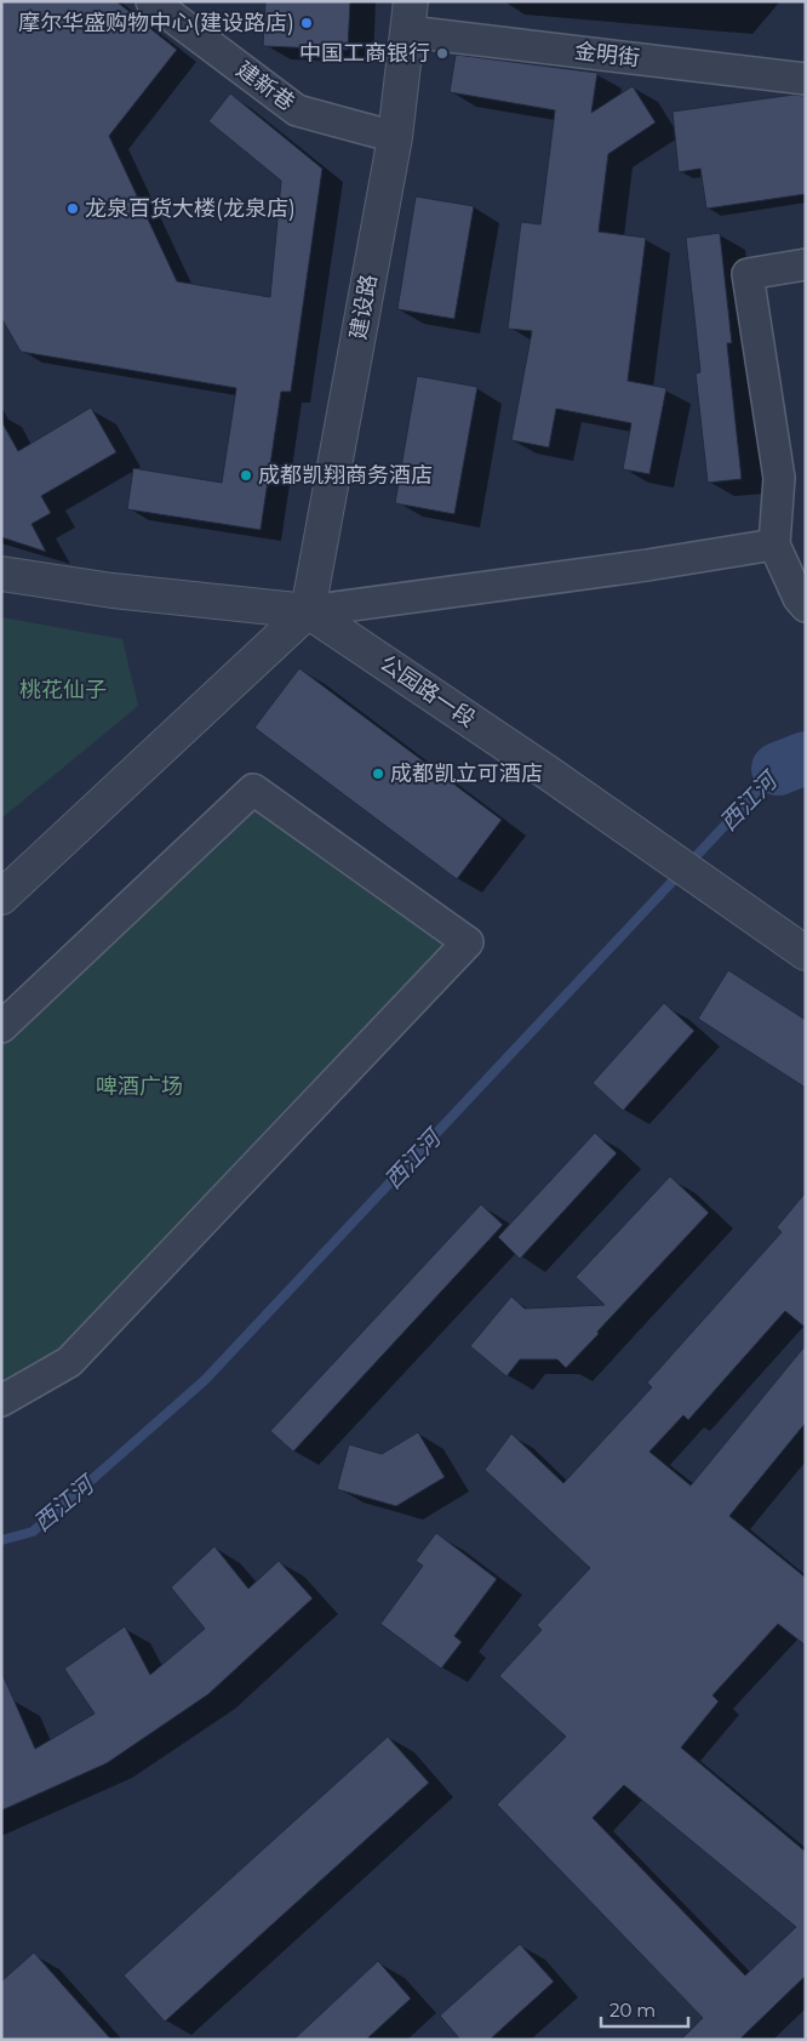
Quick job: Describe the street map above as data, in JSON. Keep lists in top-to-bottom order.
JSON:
{
  "streets": {
    "street": [
      "金明街",
      "建新巷",
      "建设路",
      "公园路一段"
    ]
  },
  "crossings": [
    ["金明街", "建设路"],
    ["建新巷", "建设路"],
    ["建设路", "公园路一段"]
  ],
  "water": ["西江河"],
  "parks": ["桃花仙子", "啤酒广场"],
  "places": [
    "摩尔华盛购物中心(建设路店)",
    "中国工商银行",
    "龙泉百货大楼(龙泉店)",
    "成都凯翔商务酒店",
    "成都凯立可酒店"
  ],
  "scale_bar": "20 m"
}
